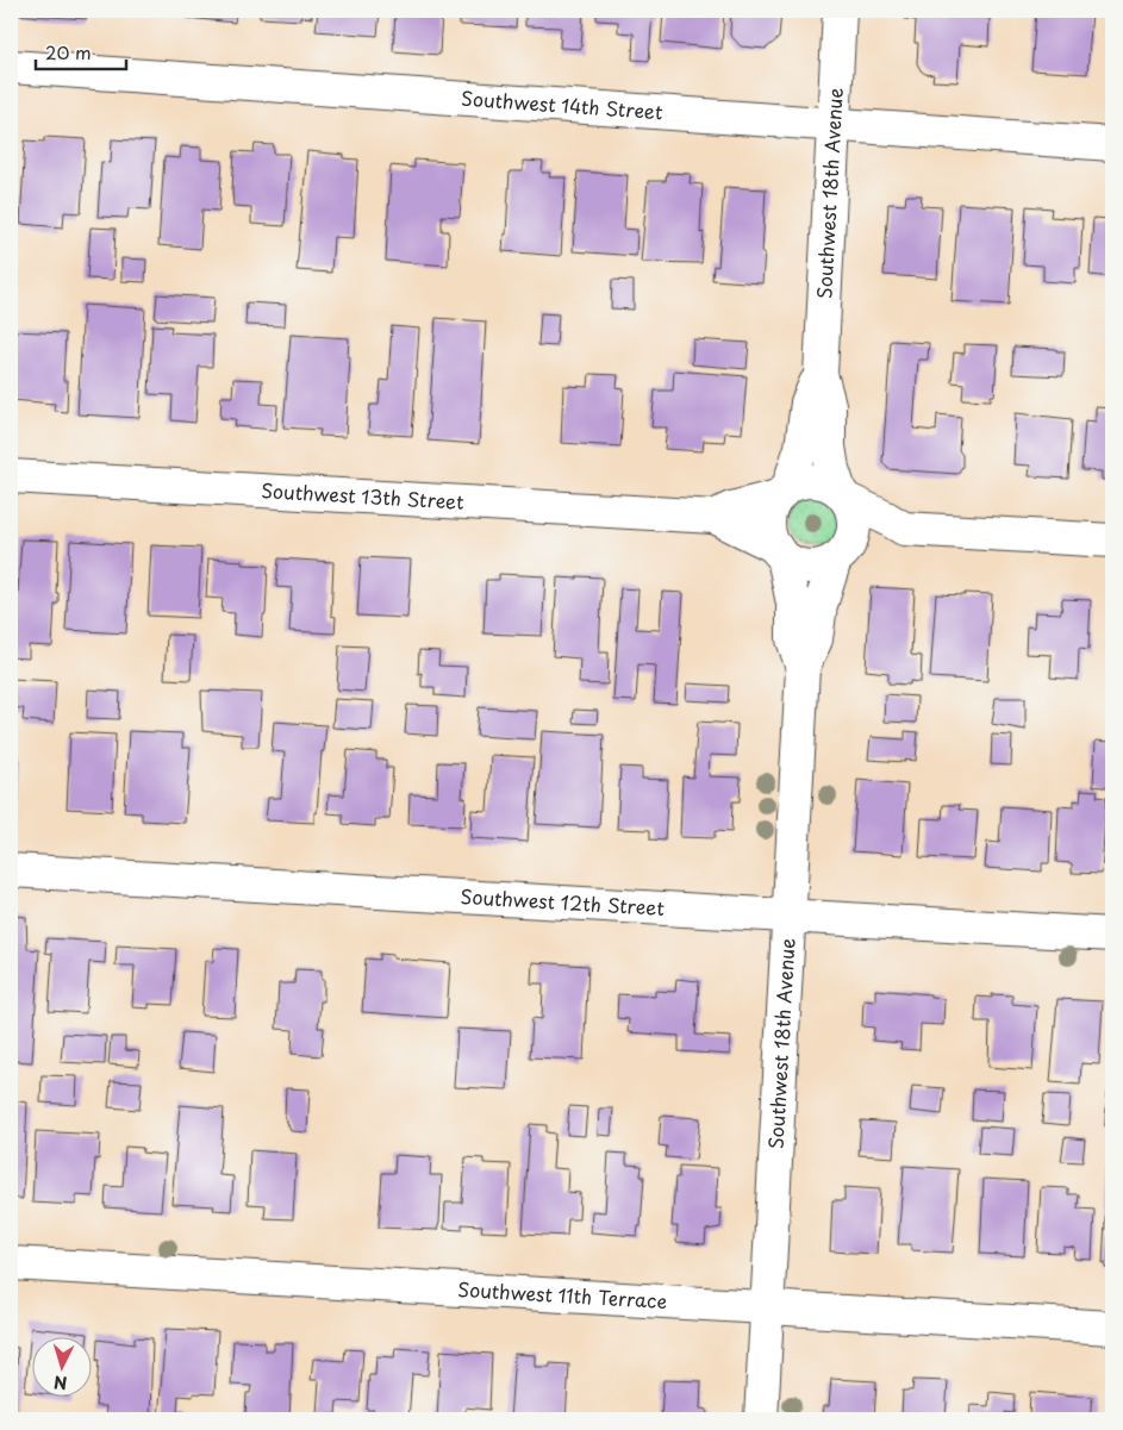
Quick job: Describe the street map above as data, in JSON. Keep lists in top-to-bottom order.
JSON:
{
  "streets": {
    "street": [
      "Southwest 14th Street",
      "Southwest 18th Avenue",
      "Southwest 13th Street",
      "Southwest 12th Street",
      "Southwest 11th Terrace"
    ]
  },
  "crossings": [
    ["Southwest 14th Street", "Southwest 18th Avenue"],
    ["Southwest 18th Avenue", "Southwest 13th Street"],
    ["Southwest 18th Avenue", "Southwest 12th Street"],
    ["Southwest 18th Avenue", "Southwest 11th Terrace"]
  ],
  "scale_bar": "20 m",
  "north": "bottom"
}
